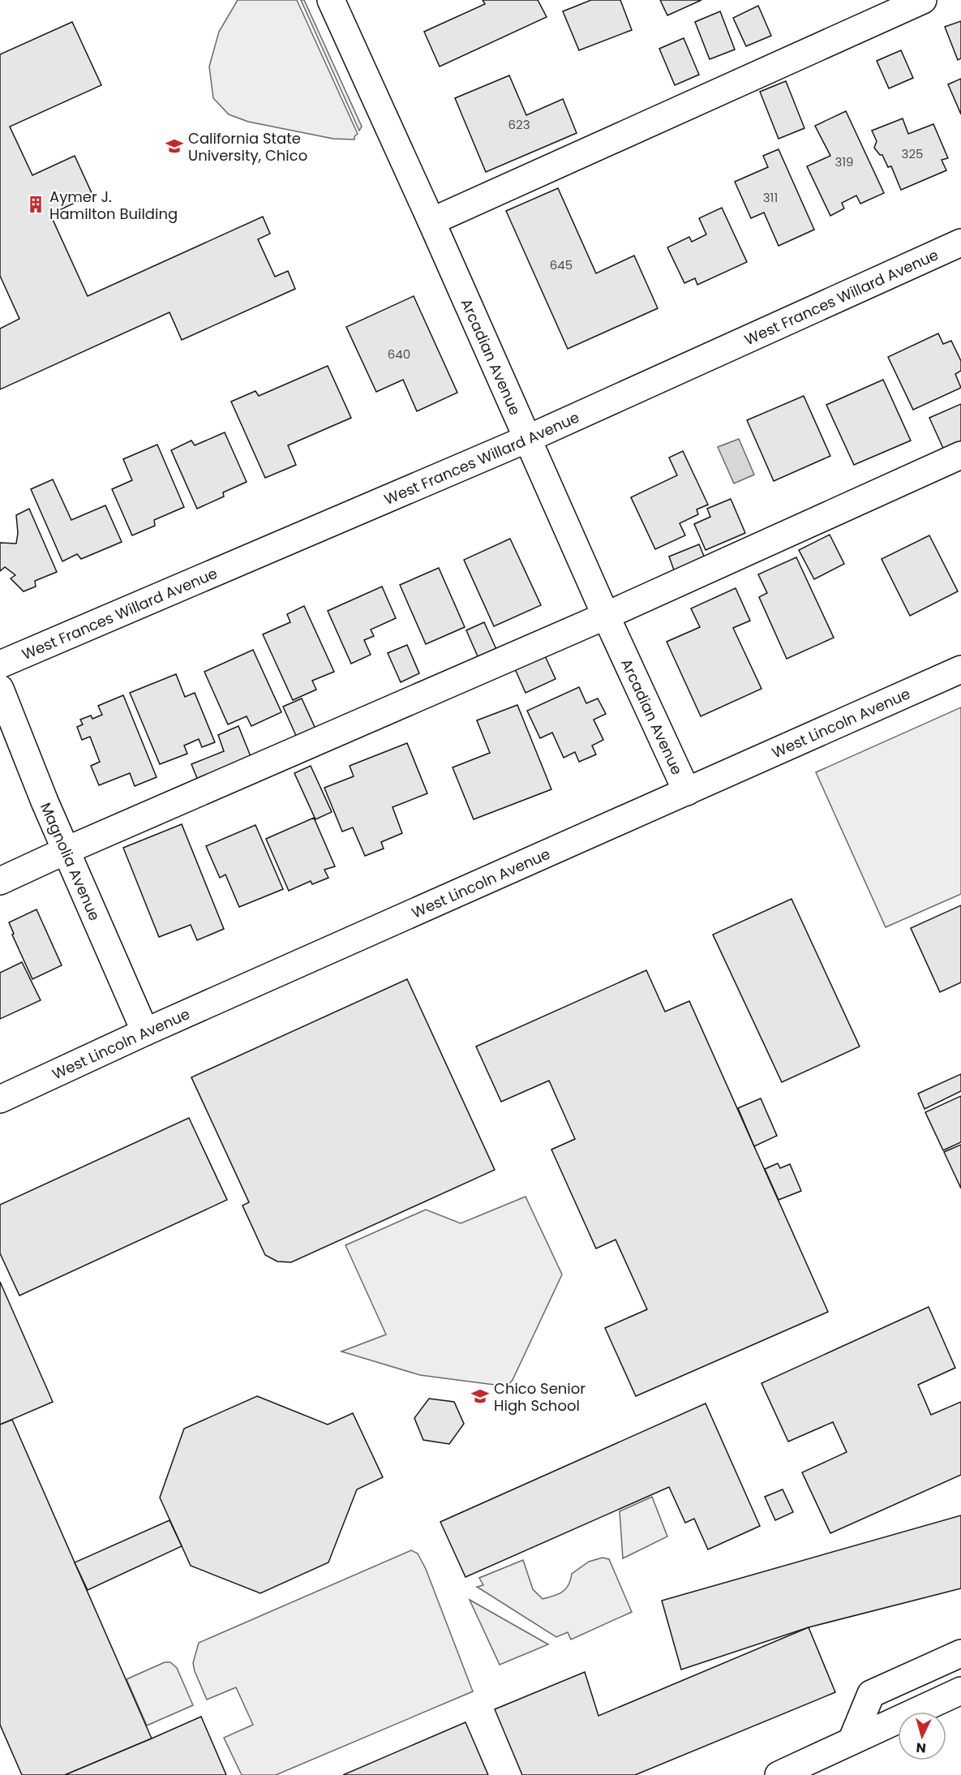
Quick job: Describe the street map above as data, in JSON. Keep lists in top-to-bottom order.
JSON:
{
  "streets": {
    "street": [
      "West Frances Willard Avenue",
      "Arcadian Avenue",
      "West Lincoln Avenue",
      "Magnolia Avenue"
    ]
  },
  "crossings": [
    ["West Frances Willard Avenue", "Arcadian Avenue"],
    ["Arcadian Avenue", "West Lincoln Avenue"],
    ["West Lincoln Avenue", "Magnolia Avenue"]
  ],
  "places": {
    "school or university": ["California State University, Chico", "Chico Senior High School"],
    "building": ["Aymer J. Hamilton Building"]
  },
  "house_numbers": [
    "623",
    "325",
    "319",
    "311",
    "645",
    "640"
  ],
  "north": "bottom"
}
